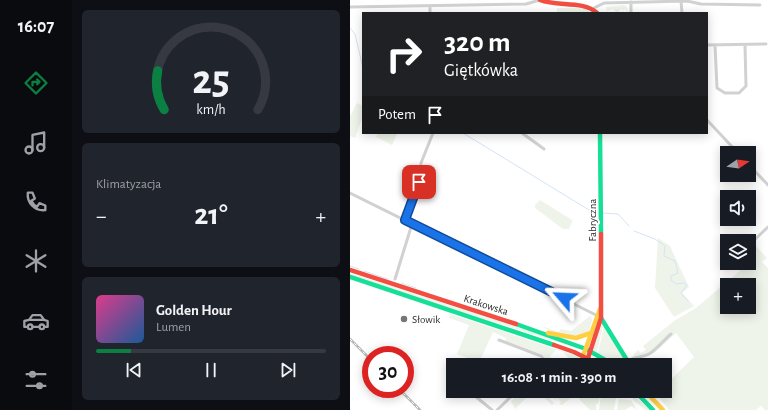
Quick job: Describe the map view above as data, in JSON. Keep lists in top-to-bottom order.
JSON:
{
  "streets": {
    "main road": ["Fabryczna", "Krakowska"]
  },
  "crossings": [
    ["Fabryczna", "Krakowska"]
  ],
  "places": ["Słowik"],
  "north": "right",
  "page": {
    "tabs": "16:07",
    "turn": ["320 m", "Giętkówka"],
    "then": "Potem",
    "tile": "Klimatyzacja",
    "map_buttons": "+",
    "heat": ["−", "21°", "+"],
    "song": ["Golden Hour", "Lumen"],
    "limit": "30",
    "trip": "16:08 · 1 min · 390 m",
    "gauge": ["25", "km/h"]
  }
}
